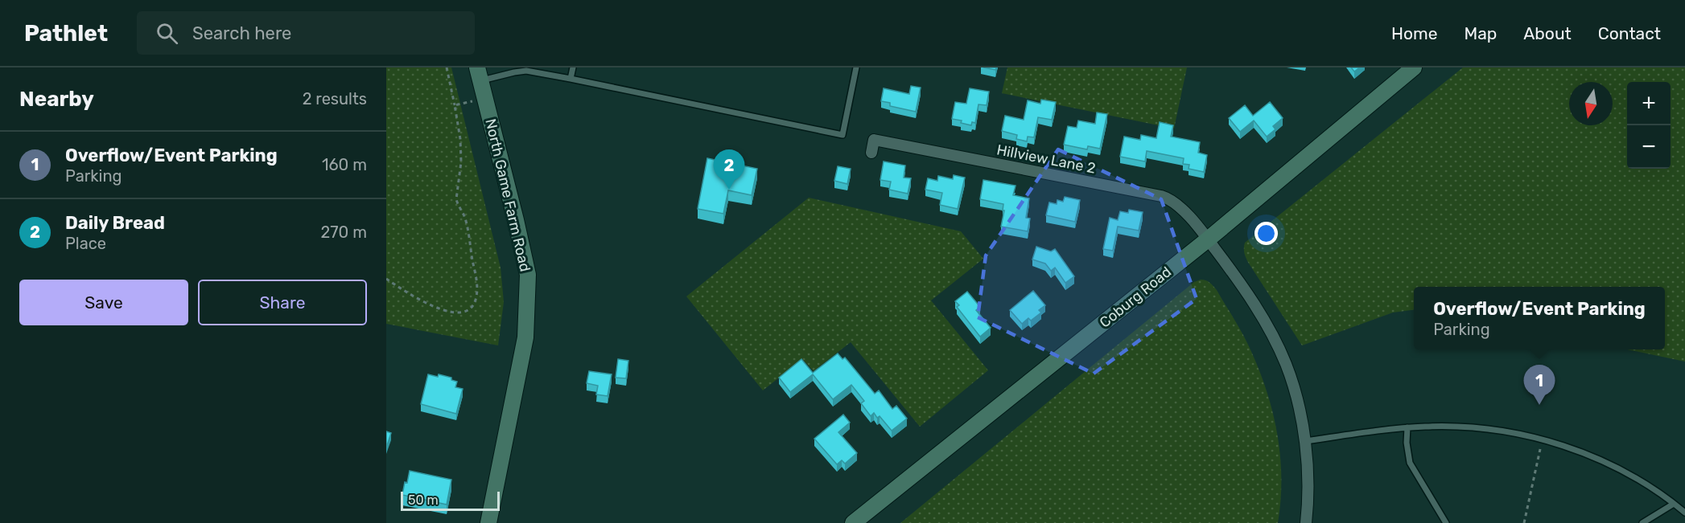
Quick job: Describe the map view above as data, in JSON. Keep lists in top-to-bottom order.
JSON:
{
  "streets": {
    "main road": ["North Game Farm Road", "Coburg Road"],
    "street": ["Hillview Lane 2"]
  },
  "crossings": [
    ["Hillview Lane 2", "Coburg Road"]
  ],
  "scale_bar": "50 m",
  "north": "bottom",
  "page": {
    "header": "Pathlet",
    "search": "Search here",
    "nav": [
      "Home",
      "Map",
      "About",
      "Contact"
    ],
    "heading": ["Nearby", "2 results"],
    "map_buttons": ["+", "−"],
    "list": [
      {
        "mark": "1",
        "name": "Overflow/Event Parking",
        "note": "Parking",
        "value": "160 m"
      },
      {
        "mark": "2",
        "name": "Daily Bread",
        "note": "Place",
        "value": "270 m"
      }
    ],
    "pins": ["2", "1"],
    "buttons": ["Save", "Share"],
    "popup": ["Overflow/Event Parking", "Parking"],
    "scale": "50 m"
  }
}
